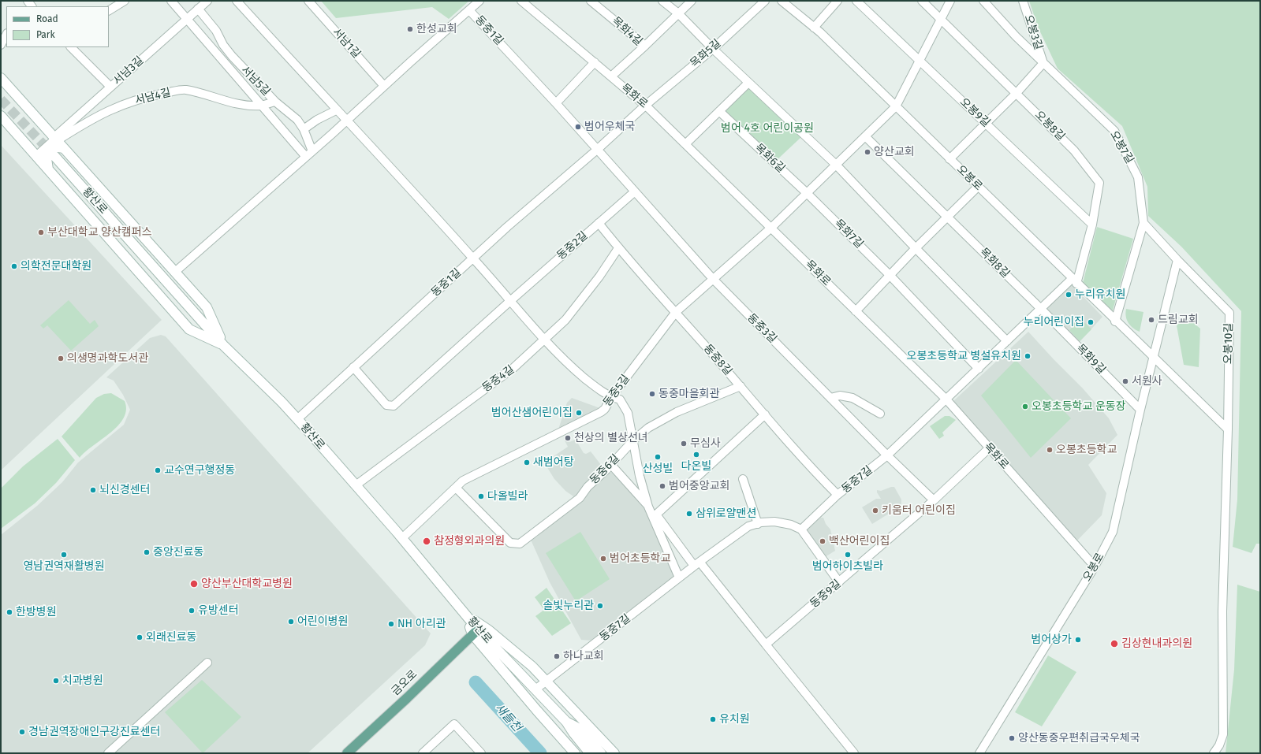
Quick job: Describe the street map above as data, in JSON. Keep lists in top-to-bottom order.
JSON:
{
  "streets": {
    "main road": ["황산로", "금오로"],
    "street": [
      "동중1길",
      "목화4길",
      "오봉3길",
      "서남1길",
      "목화5길",
      "서남3길",
      "서남5길",
      "목화로",
      "서남4길",
      "오봉9길",
      "오봉8길",
      "오봉7길",
      "목화6길",
      "오봉로",
      "목화7길",
      "동중2길",
      "목화8길",
      "동중3길",
      "오봉10길",
      "목화9길",
      "동중8길",
      "동중4길",
      "동중5길",
      "동중6길",
      "동중7길",
      "동중9길"
    ]
  },
  "crossings": [
    ["동중1길", "목화5길"],
    ["동중1길", "목화로"],
    ["동중1길", "황산로"],
    ["동중1길", "동중2길"],
    ["동중1길", "동중3길"],
    ["목화4길", "목화로"],
    ["오봉3길", "오봉7길"],
    ["목화5길", "목화로"],
    ["서남3길", "서남5길"],
    ["서남3길", "서남4길"],
    ["서남5길", "서남4길"],
    ["목화로", "오봉로"],
    ["목화로", "동중5길"],
    ["목화로", "동중7길"],
    ["목화로", "동중9길"],
    ["오봉9길", "오봉8길"],
    ["오봉8길", "오봉로"],
    ["오봉7길", "오봉로"],
    ["오봉7길", "오봉10길"],
    ["목화6길", "목화7길"],
    ["오봉로", "오봉10길"],
    ["오봉로", "목화9길"],
    ["황산로", "동중4길"],
    ["황산로", "동중5길"],
    ["황산로", "동중7길"],
    ["황산로", "금오로"],
    ["동중2길", "동중3길"],
    ["동중2길", "동중8길"],
    ["목화8길", "목화9길"],
    ["동중3길", "동중5길"],
    ["동중3길", "동중7길"],
    ["동중3길", "동중9길"],
    ["동중8길", "동중4길"],
    ["동중8길", "동중5길"],
    ["동중8길", "동중6길"],
    ["동중8길", "동중7길"],
    ["동중5길", "동중6길"]
  ],
  "water": ["새들천"],
  "parks": ["범어 4호 어린이공원"],
  "places": [
    "한성교회",
    "범어우체국",
    "양산교회",
    "부산대학교 양산캠퍼스",
    "의학전문대학원",
    "누리유치원",
    "드림교회",
    "누리어린이집",
    "오봉초등학교 병설유치원",
    "의생명과학도서관",
    "서원사",
    "동중마을회관",
    "오봉초등학교 운동장",
    "범어산샘어린이집",
    "천상의 별상선녀",
    "무심사",
    "오봉초등학교",
    "다온빌",
    "산성빌",
    "새범어탕",
    "교수연구행정동",
    "범어중앙교회",
    "뇌신경센터",
    "다올빌라",
    "키움터 어린이집",
    "삼위로얄맨션",
    "참정형외과의원",
    "백산어린이집",
    "중앙진료동",
    "영남권역재활병원",
    "범어하이츠빌라",
    "범어초등학교",
    "양산부산대학교병원",
    "솔빛누리관",
    "유방센터",
    "한방병원",
    "어린이병원",
    "NH 아리관",
    "외래진료동",
    "범어상가",
    "김상현내과의원",
    "하나교회",
    "치과병원",
    "유치원",
    "경남권역장애인구강진료센터",
    "양산동중우편취급국우체국"
  ],
  "legend": ["Road", "Park"]
}
